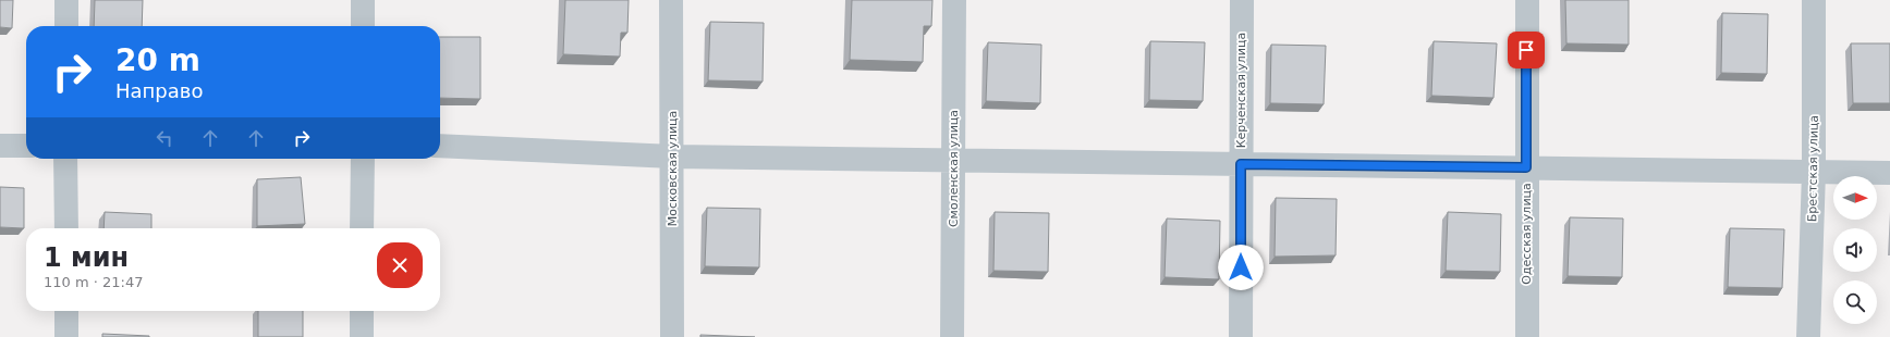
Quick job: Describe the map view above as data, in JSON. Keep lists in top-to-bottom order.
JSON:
{
  "streets": {
    "street": [
      "Керченская улица",
      "Московская улица",
      "Смоленская улица",
      "Брестская улица",
      "Одесская улица"
    ]
  },
  "north": "right",
  "page": {
    "turn": ["20 m", "Направо"],
    "heading": ["1 мин", "110 m · 21:47"]
  }
}
